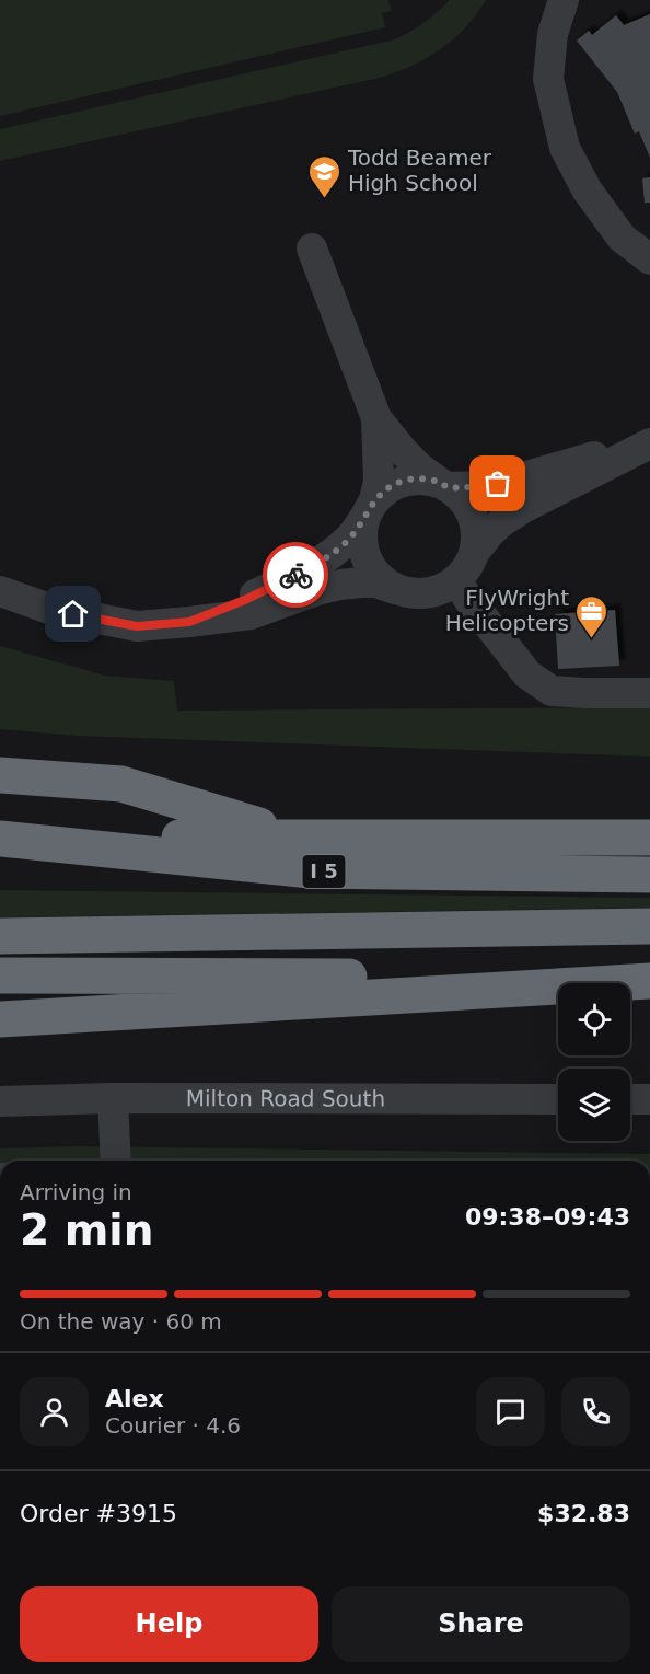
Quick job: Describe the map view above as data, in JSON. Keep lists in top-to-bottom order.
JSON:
{
  "streets": {
    "highway": ["I 5"],
    "street": ["Milton Road South"]
  },
  "places": {
    "school or university": ["Todd Beamer High School"],
    "office": ["FlyWright Helicopters"]
  },
  "page": {
    "heading": ["2 min", "Arriving in", "09:38–09:43"],
    "panel": [
      "Alex",
      "Courier · 4.6",
      "Order #3915",
      "$32.83"
    ],
    "bar": "On the way · 60 m",
    "buttons": ["Help", "Share"]
  }
}
